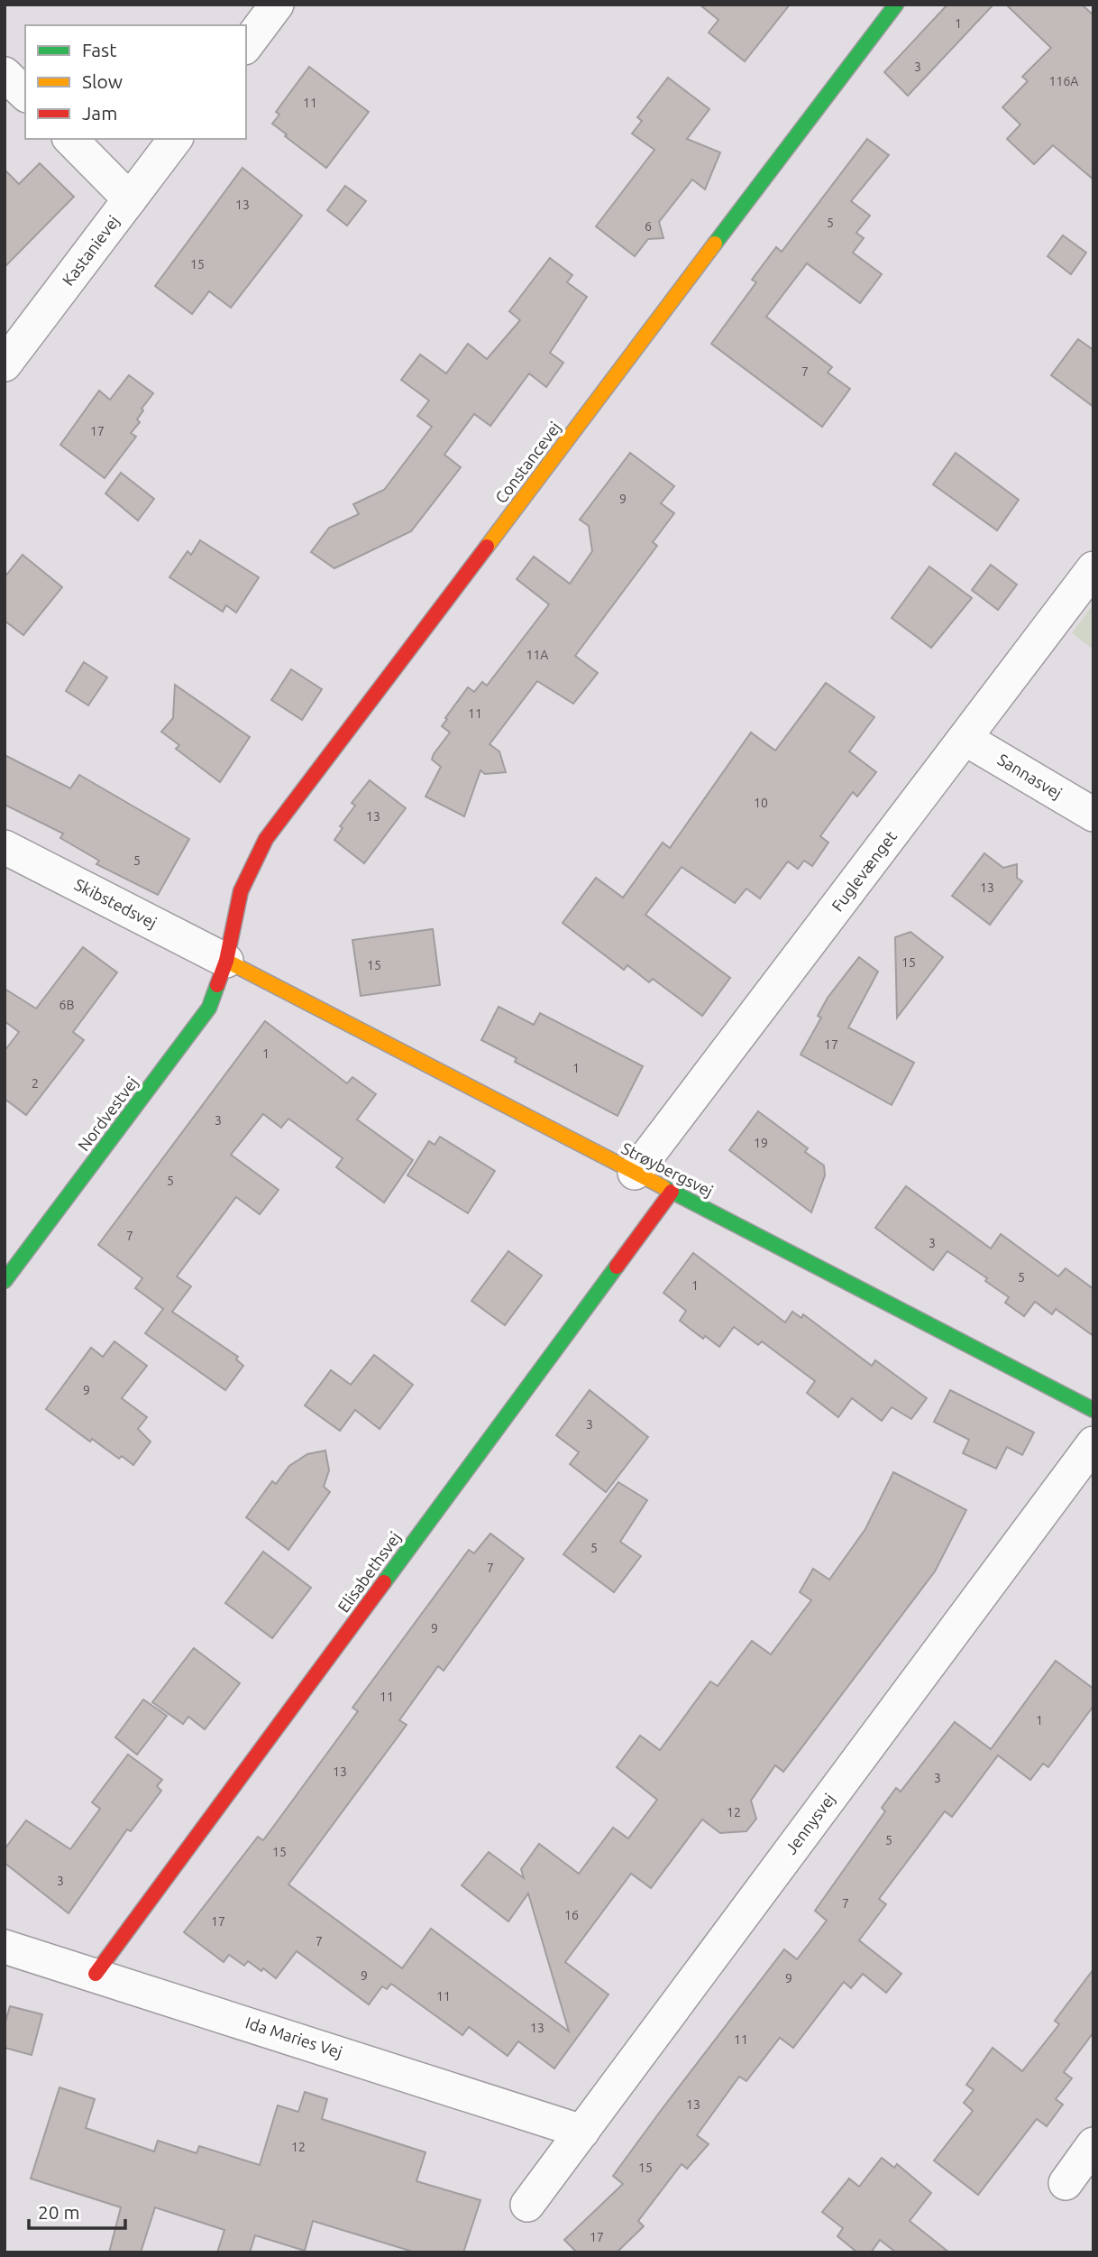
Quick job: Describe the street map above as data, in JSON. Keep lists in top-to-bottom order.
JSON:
{
  "streets": {
    "street": [
      "Kastanievej",
      "Constancevej",
      "Sannasvej",
      "Fuglevænget",
      "Skibstedsvej",
      "Nordvestvej",
      "Strøybergsvej",
      "Elisabethsvej",
      "Jennysvej",
      "Ida Maries Vej"
    ]
  },
  "crossings": [
    ["Constancevej", "Skibstedsvej"],
    ["Constancevej", "Nordvestvej"],
    ["Constancevej", "Strøybergsvej"],
    ["Sannasvej", "Fuglevænget"],
    ["Fuglevænget", "Strøybergsvej"],
    ["Skibstedsvej", "Nordvestvej"],
    ["Skibstedsvej", "Strøybergsvej"],
    ["Nordvestvej", "Strøybergsvej"],
    ["Strøybergsvej", "Elisabethsvej"],
    ["Elisabethsvej", "Ida Maries Vej"],
    ["Jennysvej", "Ida Maries Vej"]
  ],
  "house_numbers": [
    "1",
    "3",
    "116A",
    "11",
    "13",
    "5",
    "6",
    "15",
    "7",
    "17",
    "9",
    "11A",
    "11",
    "10",
    "13",
    "5",
    "13",
    "15",
    "15",
    "6B",
    "17",
    "1",
    "1",
    "2",
    "3",
    "19",
    "5",
    "7",
    "3",
    "5",
    "1",
    "9",
    "3",
    "5",
    "7",
    "9",
    "11",
    "1",
    "13",
    "3",
    "12",
    "5",
    "15",
    "3",
    "7",
    "16",
    "17",
    "7",
    "9",
    "9",
    "11",
    "13",
    "11",
    "13",
    "12",
    "15",
    "17"
  ],
  "legend": ["Fast", "Slow", "Jam"],
  "scale_bar": "20 m"
}
